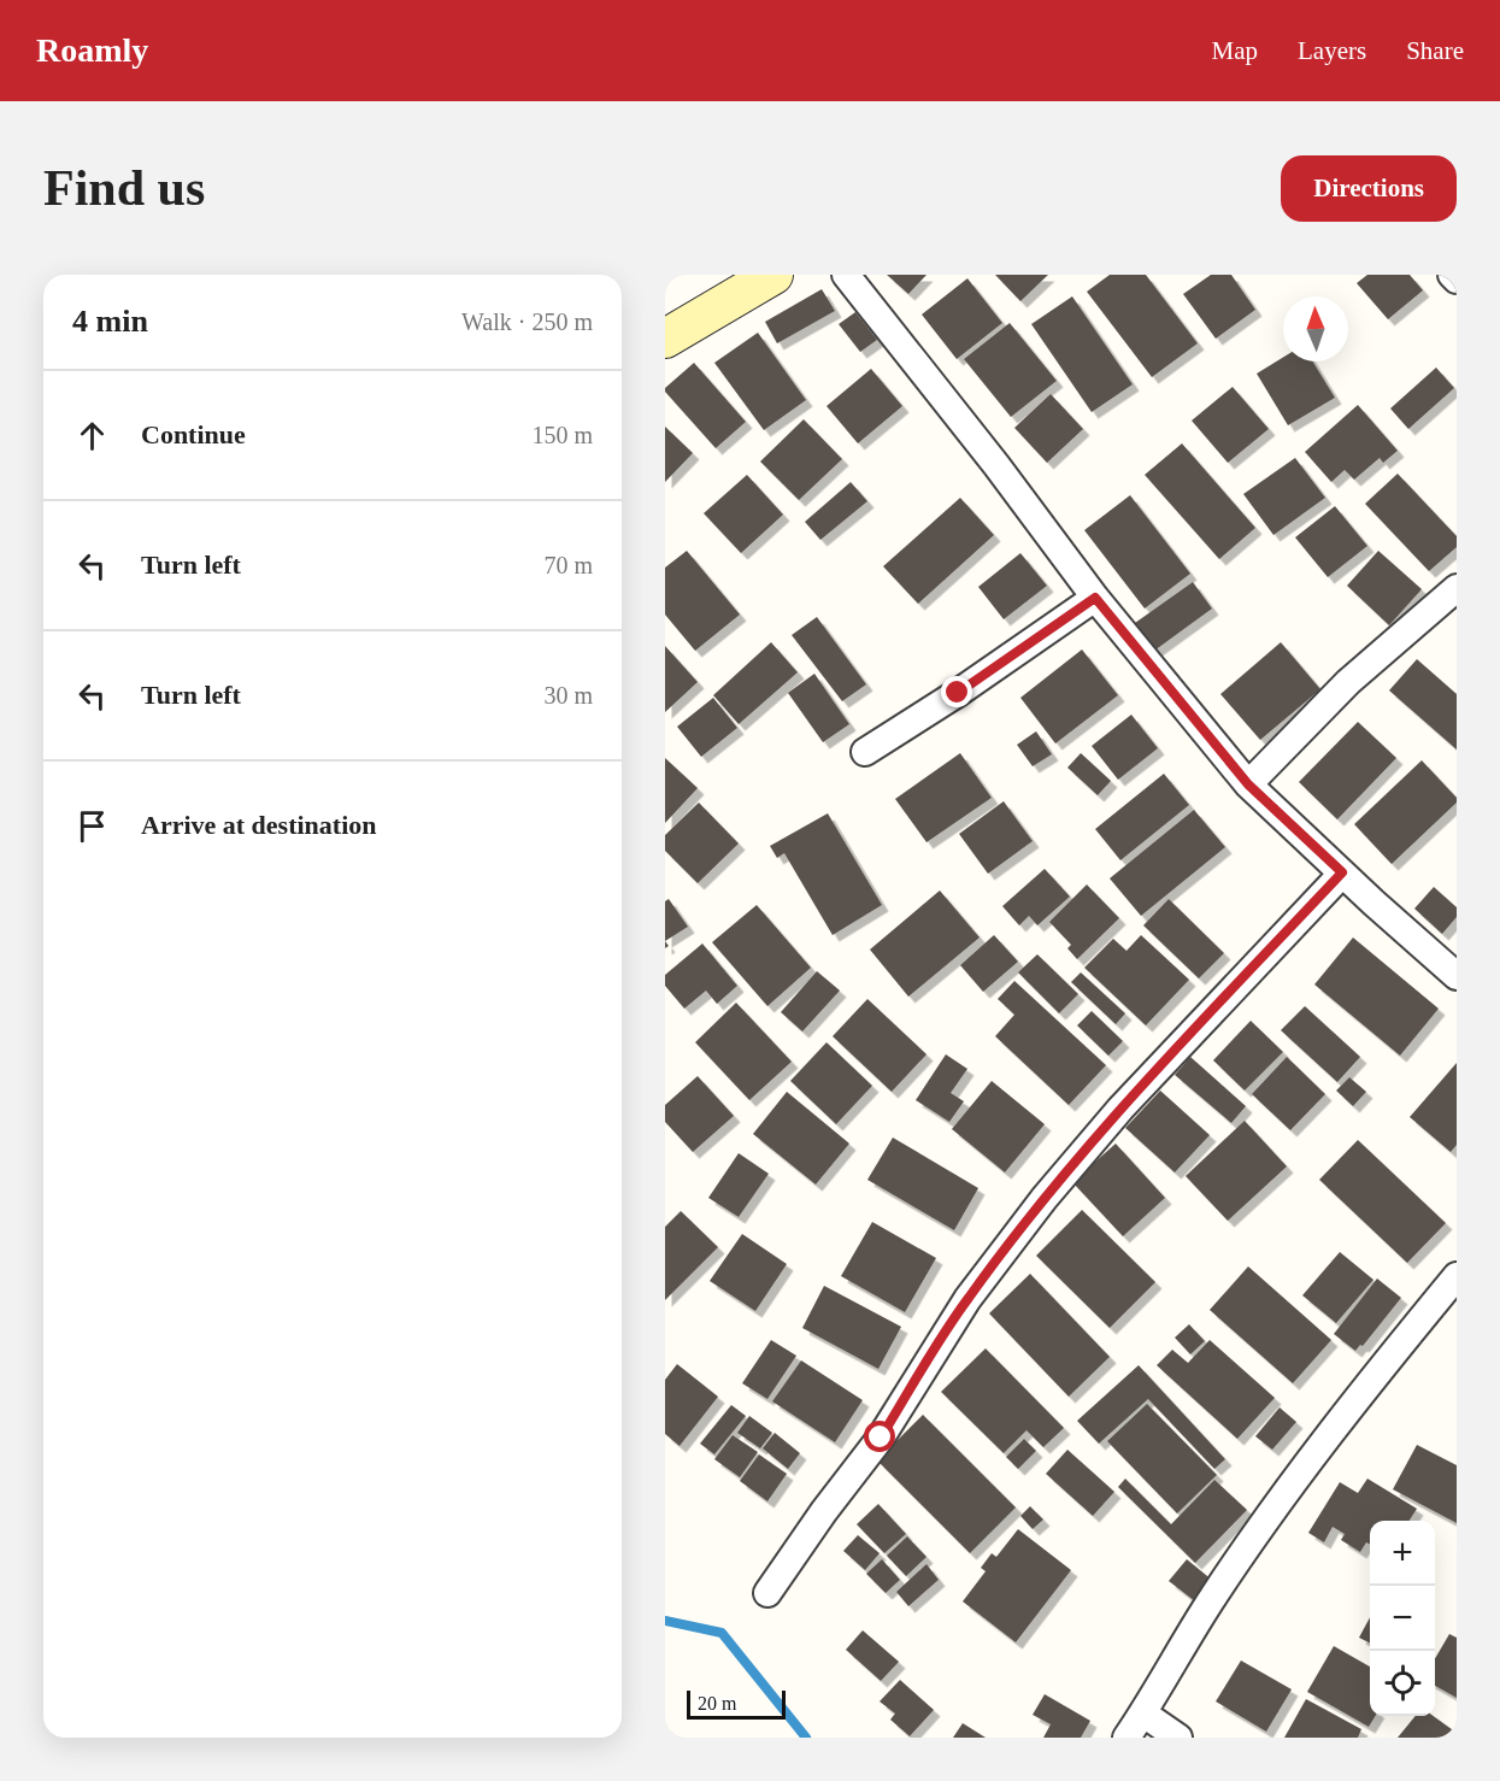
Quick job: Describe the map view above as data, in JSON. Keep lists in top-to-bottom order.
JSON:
{
  "scale_bar": "20 m",
  "north": "top",
  "page": {
    "header": "Roamly",
    "nav": ["Map", "Layers", "Share"],
    "buttons": "Directions",
    "title": "Find us",
    "heading": ["4 min", "Walk · 250 m"],
    "list": [
      ["Continue", "150 m"],
      ["Turn left", "70 m"],
      ["Turn left", "30 m"],
      "Arrive at destination"
    ],
    "map_buttons": ["+", "−"],
    "scale": "20 m"
  }
}
